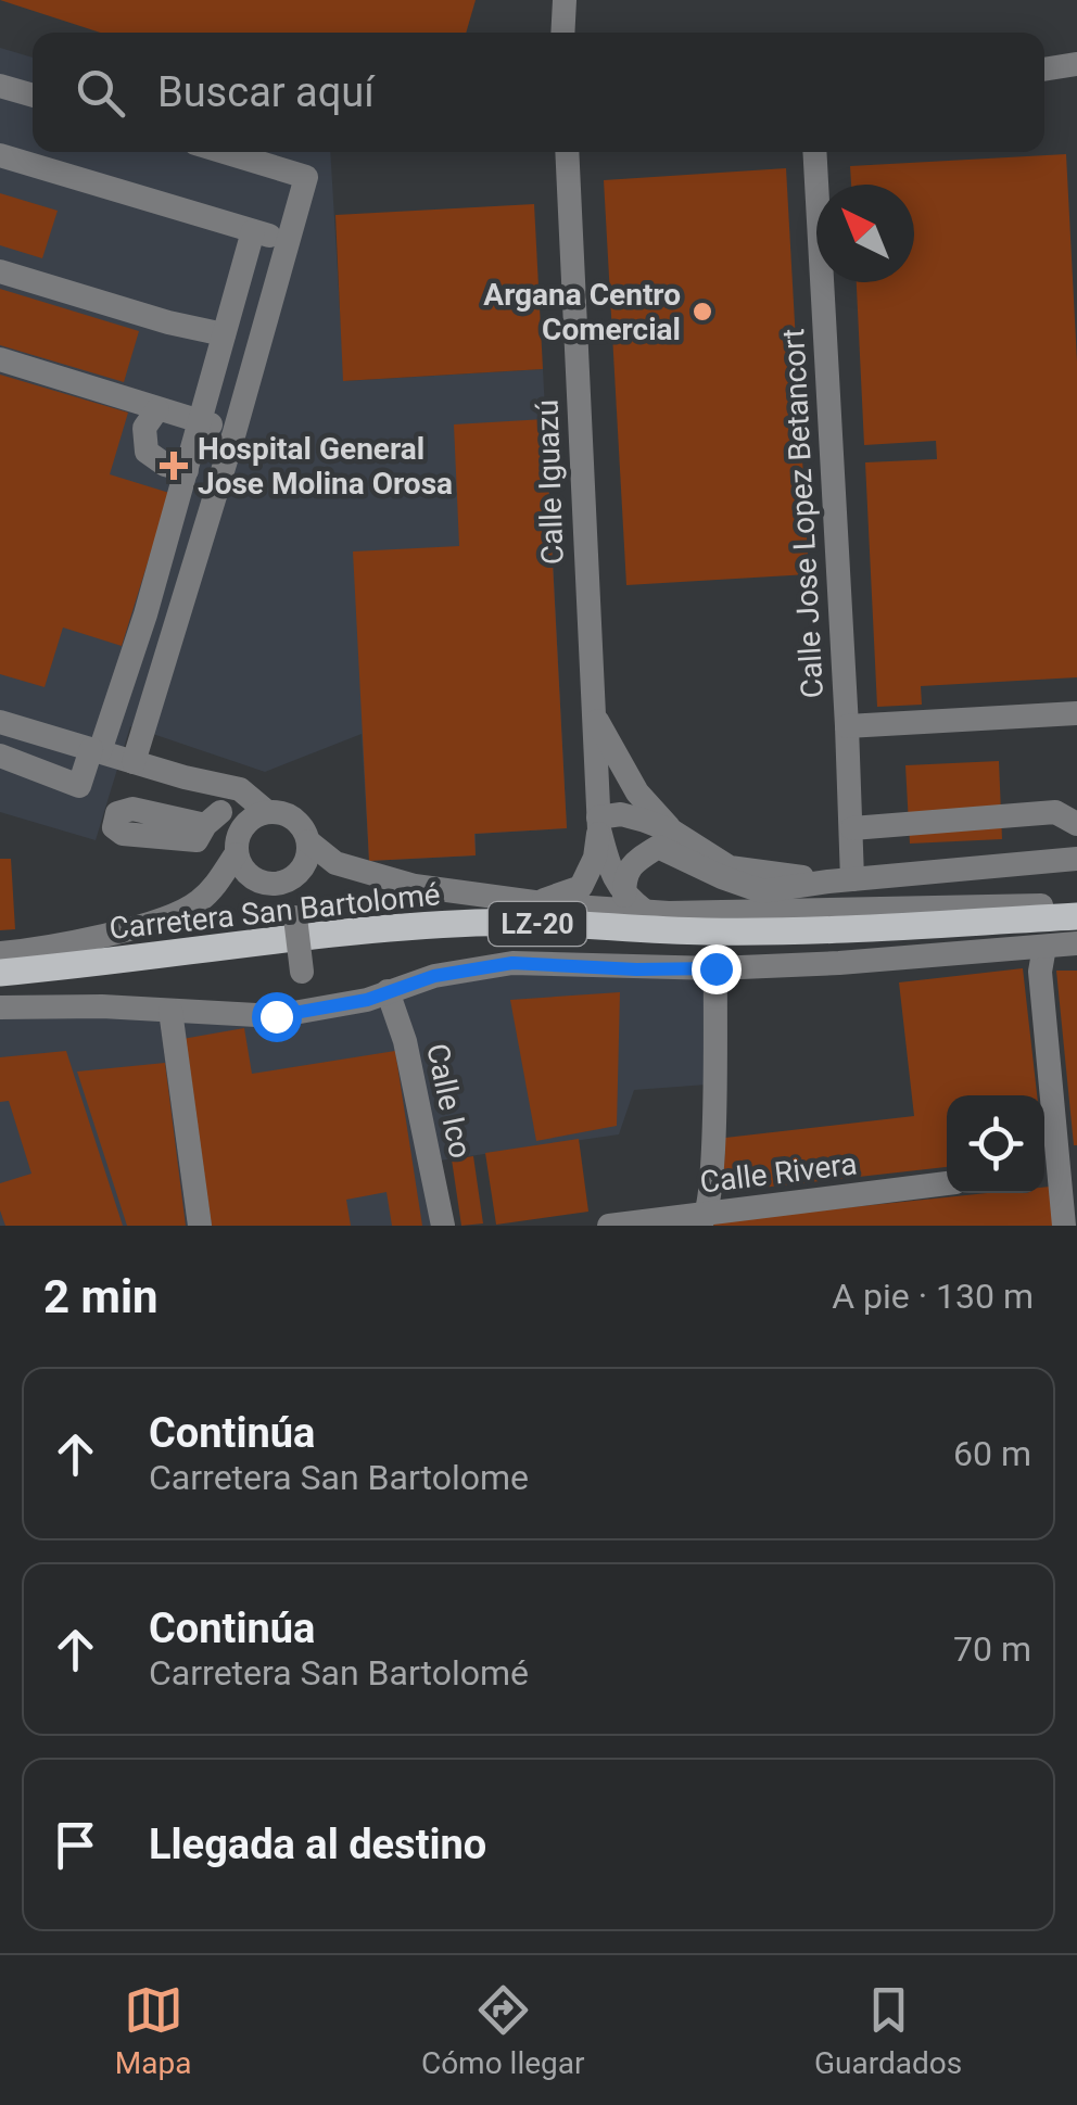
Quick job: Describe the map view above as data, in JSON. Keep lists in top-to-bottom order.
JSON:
{
  "streets": {
    "main road": ["Carretera San Bartolomé", "LZ-20"],
    "street": [
      "Calle Iguazú",
      "Calle Jose Lopez Betancort",
      "Calle Ico",
      "Calle Rivera"
    ]
  },
  "places": {
    "other": ["Argana Centro Comercial"],
    "health": ["Hospital General Jose Molina Orosa"]
  },
  "north": "top left",
  "page": {
    "search": "Buscar aquí",
    "heading": ["2 min", "A pie · 130 m"],
    "list": [
      ["Continúa", "Carretera San Bartolome", "60 m"],
      ["Continúa", "Carretera San Bartolomé", "70 m"],
      "Llegada al destino"
    ],
    "nav": ["Mapa", "Cómo llegar", "Guardados"]
  }
}
